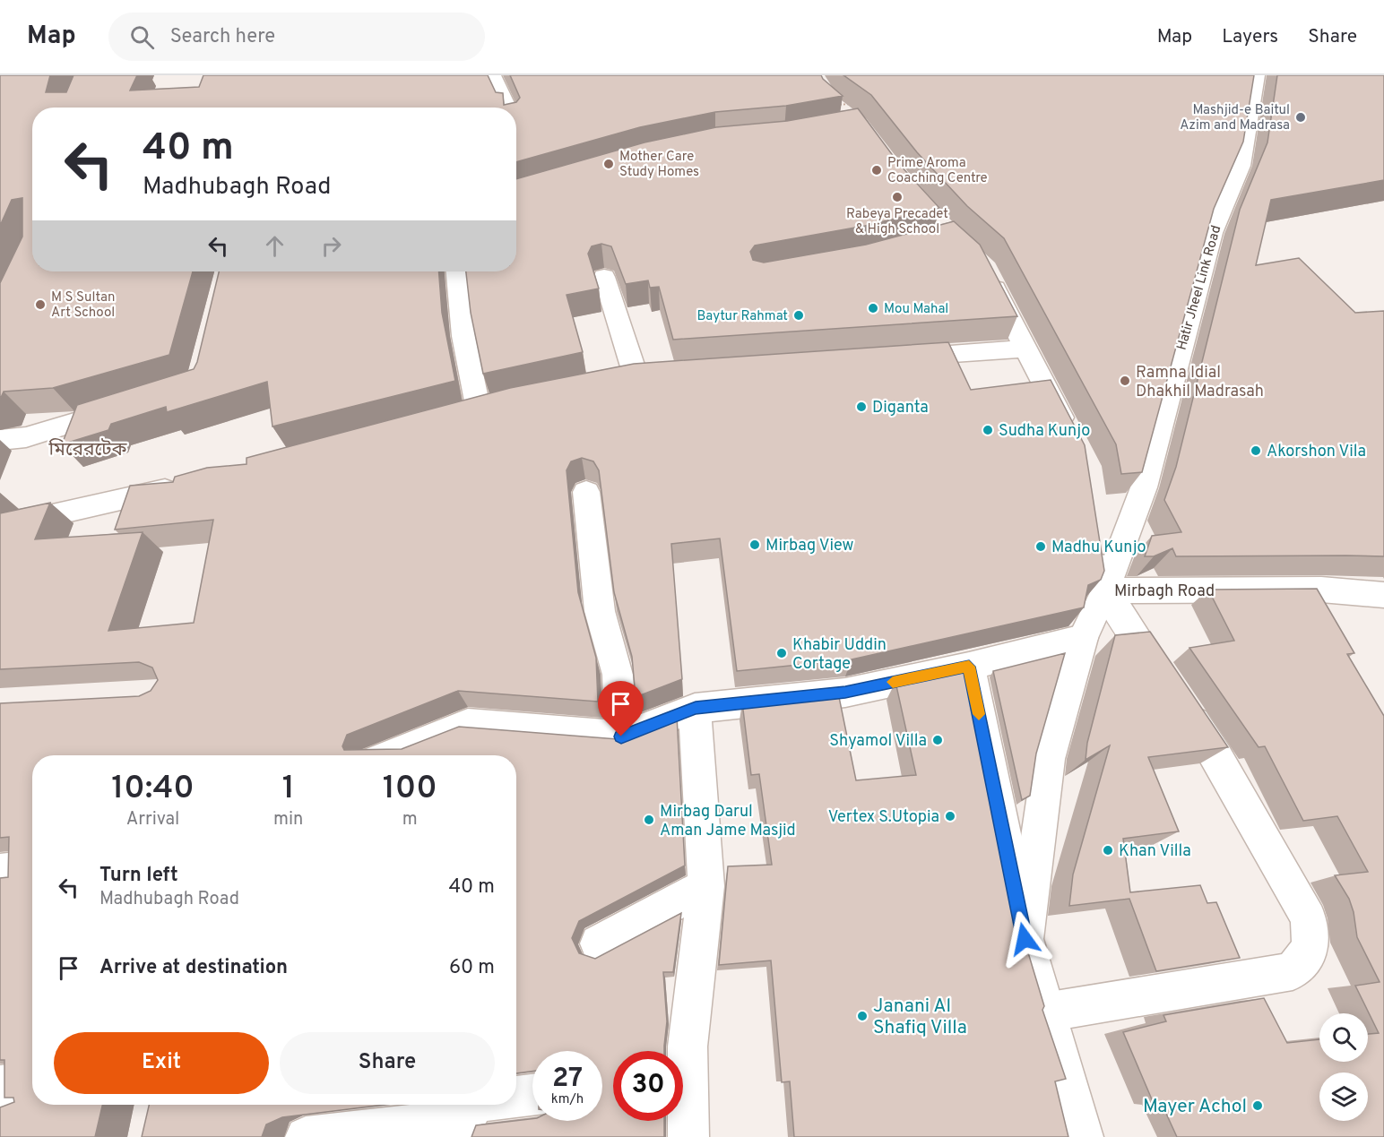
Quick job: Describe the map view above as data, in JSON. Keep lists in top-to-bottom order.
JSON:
{
  "streets": {
    "street": ["Hatir Jheel Link Road", "Mirbagh Road"]
  },
  "crossings": [
    ["Hatir Jheel Link Road", "Mirbagh Road"]
  ],
  "districts": ["মিরেরটেক"],
  "places": [
    "Mashjid-e Baitul Azim and Madrasa",
    "Mother Care Study Homes",
    "Prime Aroma Coaching Centre",
    "Rabeya Precadet & High School",
    "M S Sultan Art School",
    "Mou Mahal",
    "Baytur Rahmat",
    "Ramna Idial Dhakhil Madrasah",
    "Diganta",
    "Sudha Kunjo",
    "Akorshon Vila",
    "Mirbag View",
    "Madhu Kunjo",
    "Khabir Uddin Cortage",
    "Shyamol Villa",
    "Vertex S.Utopia",
    "Mirbag Darul Aman Jame Masjid",
    "Khan Villa",
    "Janani Al Shafiq Villa",
    "Mayer Achol"
  ],
  "page": {
    "header": "Map",
    "search": "Search here",
    "nav": ["Map", "Layers", "Share"],
    "turn": ["40 m", "Madhubagh Road"],
    "eta": [
      "10:40",
      "Arrival",
      "1",
      "min",
      "100",
      "m"
    ],
    "list": [
      {
        "name": "Turn left",
        "note": "Madhubagh Road",
        "value": "40 m"
      },
      {
        "name": "Arrive at destination",
        "value": "60 m"
      }
    ],
    "buttons": ["Exit", "Share"],
    "speed": "27 km/h",
    "limit": "30"
  }
}
